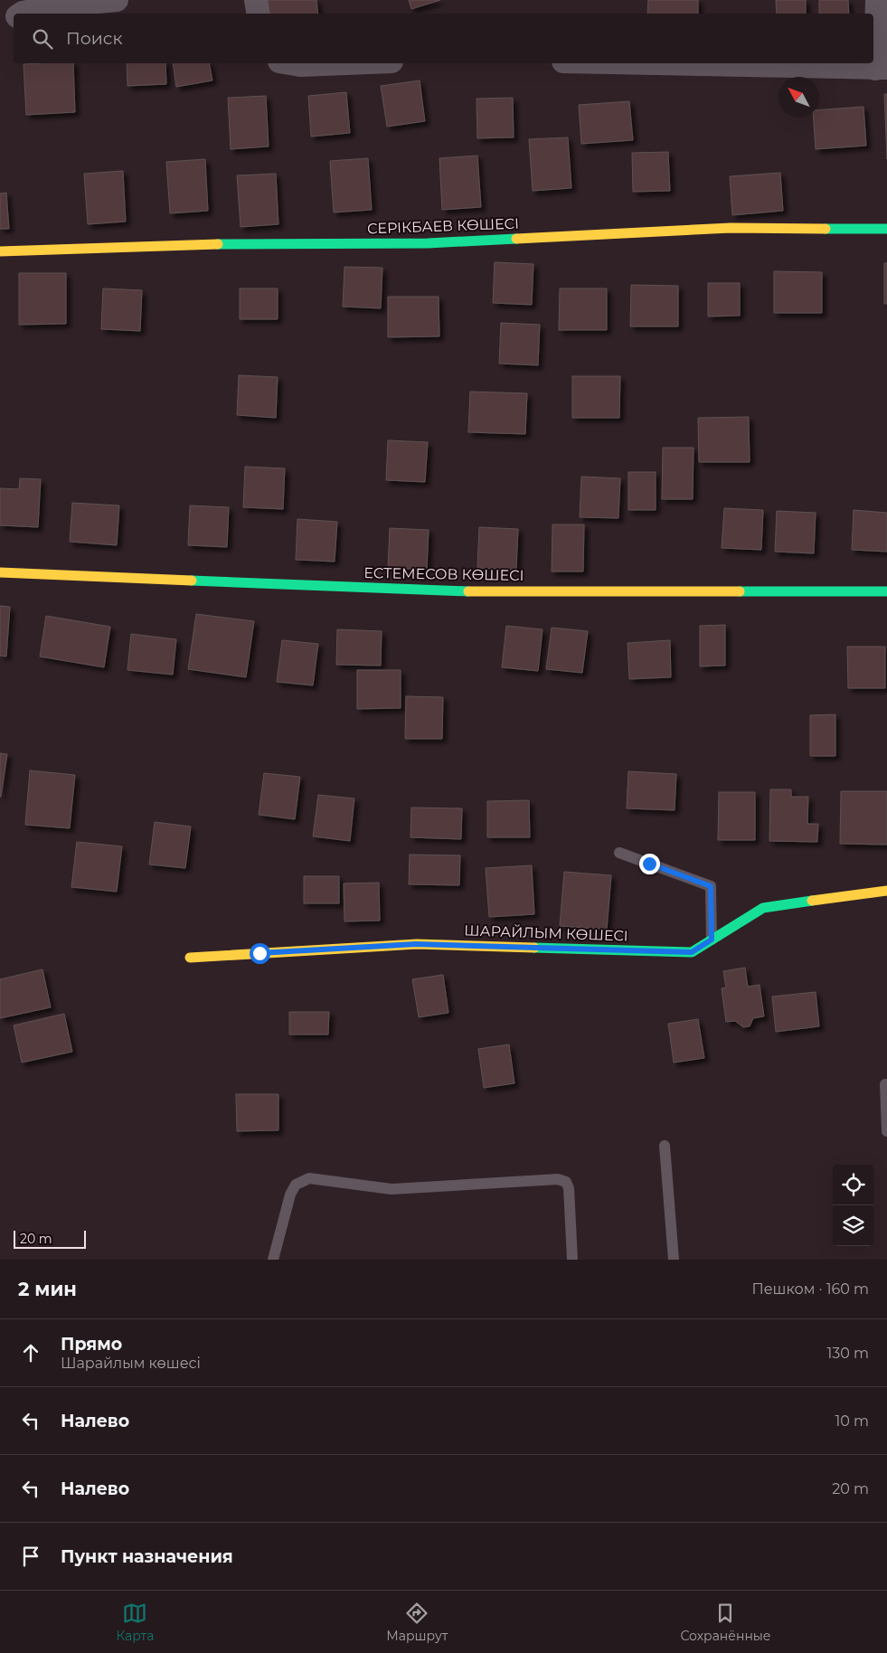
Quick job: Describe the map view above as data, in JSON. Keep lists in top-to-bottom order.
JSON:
{
  "streets": {
    "street": ["СЕРІКБАЕВ КӨШЕСІ", "ЕСТЕМЕСОВ КӨШЕСІ", "ШАРАЙЛЫМ КӨШЕСІ"]
  },
  "scale_bar": "20 m",
  "north": "top left",
  "page": {
    "search": "Поиск",
    "scale": "20 m",
    "heading": ["2 мин", "Пешком · 160 m"],
    "list": [
      ["Прямо", "Шарайлым көшесі", "130 m"],
      ["Налево", "10 m"],
      ["Налево", "20 m"],
      "Пункт назначения"
    ],
    "nav": ["Карта", "Маршрут", "Сохранённые"]
  }
}
